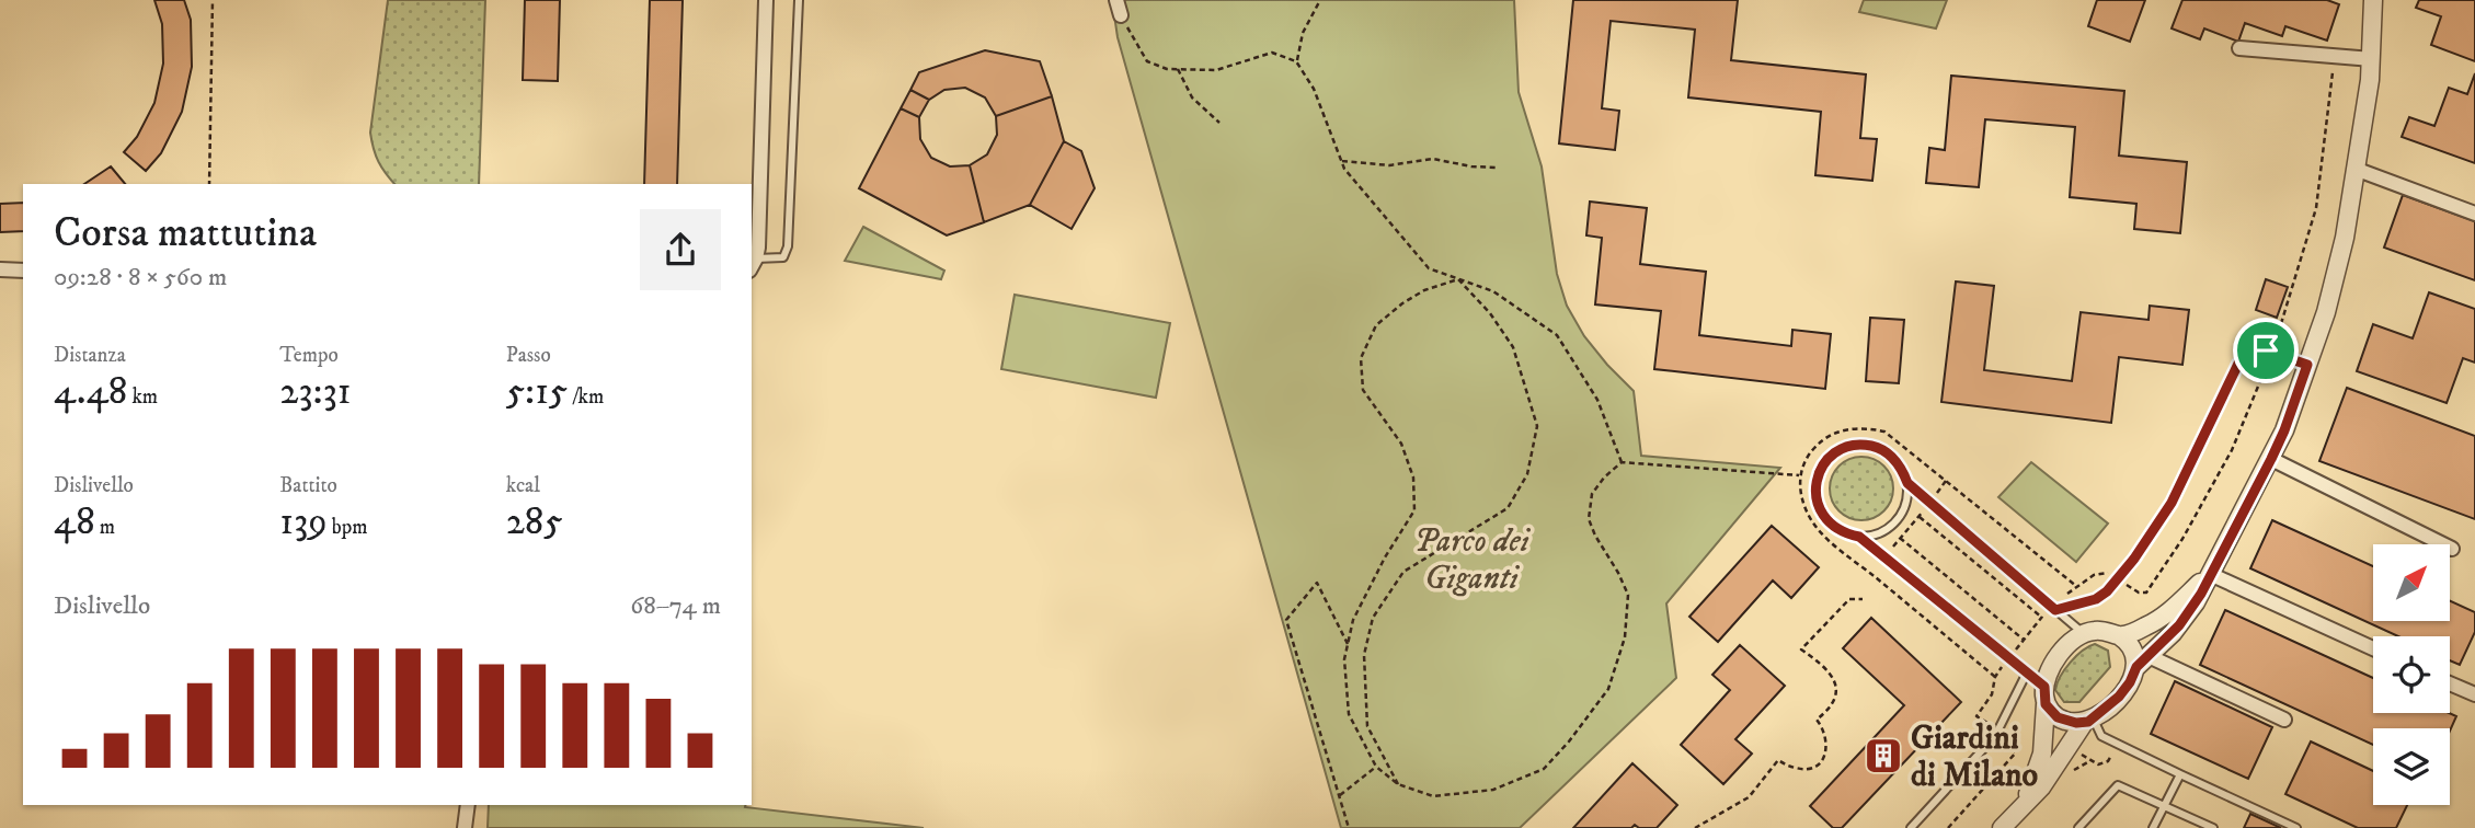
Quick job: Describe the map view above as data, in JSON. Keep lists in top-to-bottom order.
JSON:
{
  "parks": ["Parco dei Giganti"],
  "places": {
    "building": ["Giardini di Milano"]
  },
  "north": "top right",
  "page": {
    "heading": ["Corsa mattutina", "09:28 · 8 × 560 m"],
    "stats": [
      ["Distanza", "4.48 km"],
      ["Tempo", "23:31"],
      ["Passo", "5:15 /km"],
      ["Dislivello", "48 m"],
      ["Battito", "139 bpm"],
      ["kcal", "285"]
    ],
    "chart": ["Dislivello", "68–74 m"]
  }
}
